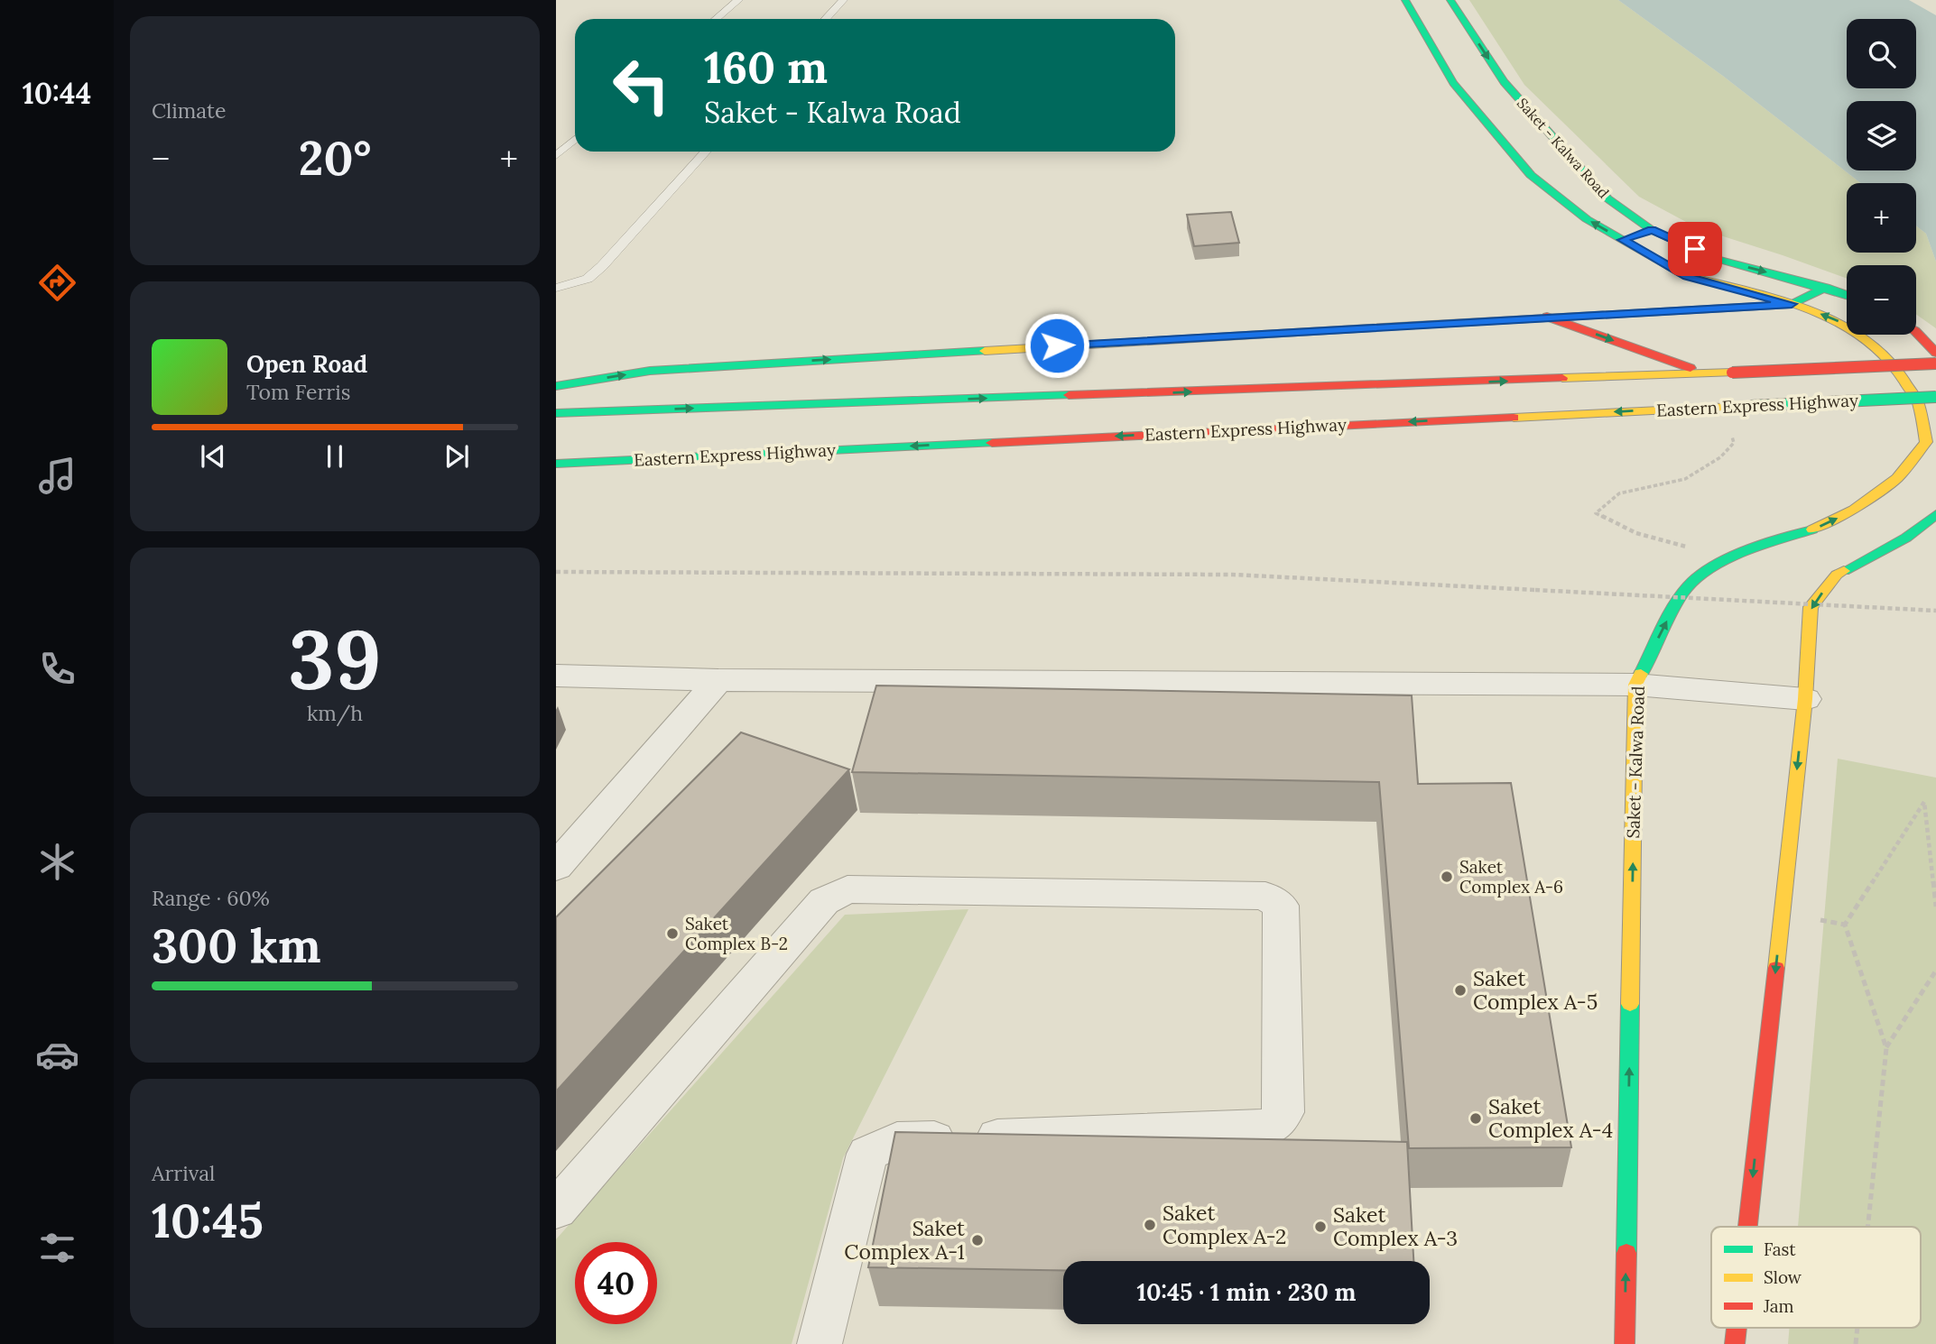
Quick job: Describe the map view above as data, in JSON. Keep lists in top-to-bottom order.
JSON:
{
  "streets": {
    "main road": ["Saket - Kalwa Road", "Eastern Express Highway"]
  },
  "places": [
    "Saket Complex A-6",
    "Saket Complex B-2",
    "Saket Complex A-5",
    "Saket Complex A-4",
    "Saket Complex A-2",
    "Saket Complex A-3",
    "Saket Complex A-1"
  ],
  "legend": ["Fast", "Slow", "Jam"],
  "page": {
    "tabs": "10:44",
    "tile": [
      "Climate",
      ["39", "km/h"],
      ["Range · 60%", "300 km"],
      ["Arrival", "10:45"]
    ],
    "map_buttons": ["+", "−"],
    "turn": ["160 m", "Saket - Kalwa Road"],
    "heat": ["−", "20°", "+"],
    "song": ["Open Road", "Tom Ferris"],
    "limit": "40",
    "trip": "10:45 · 1 min · 230 m"
  }
}
